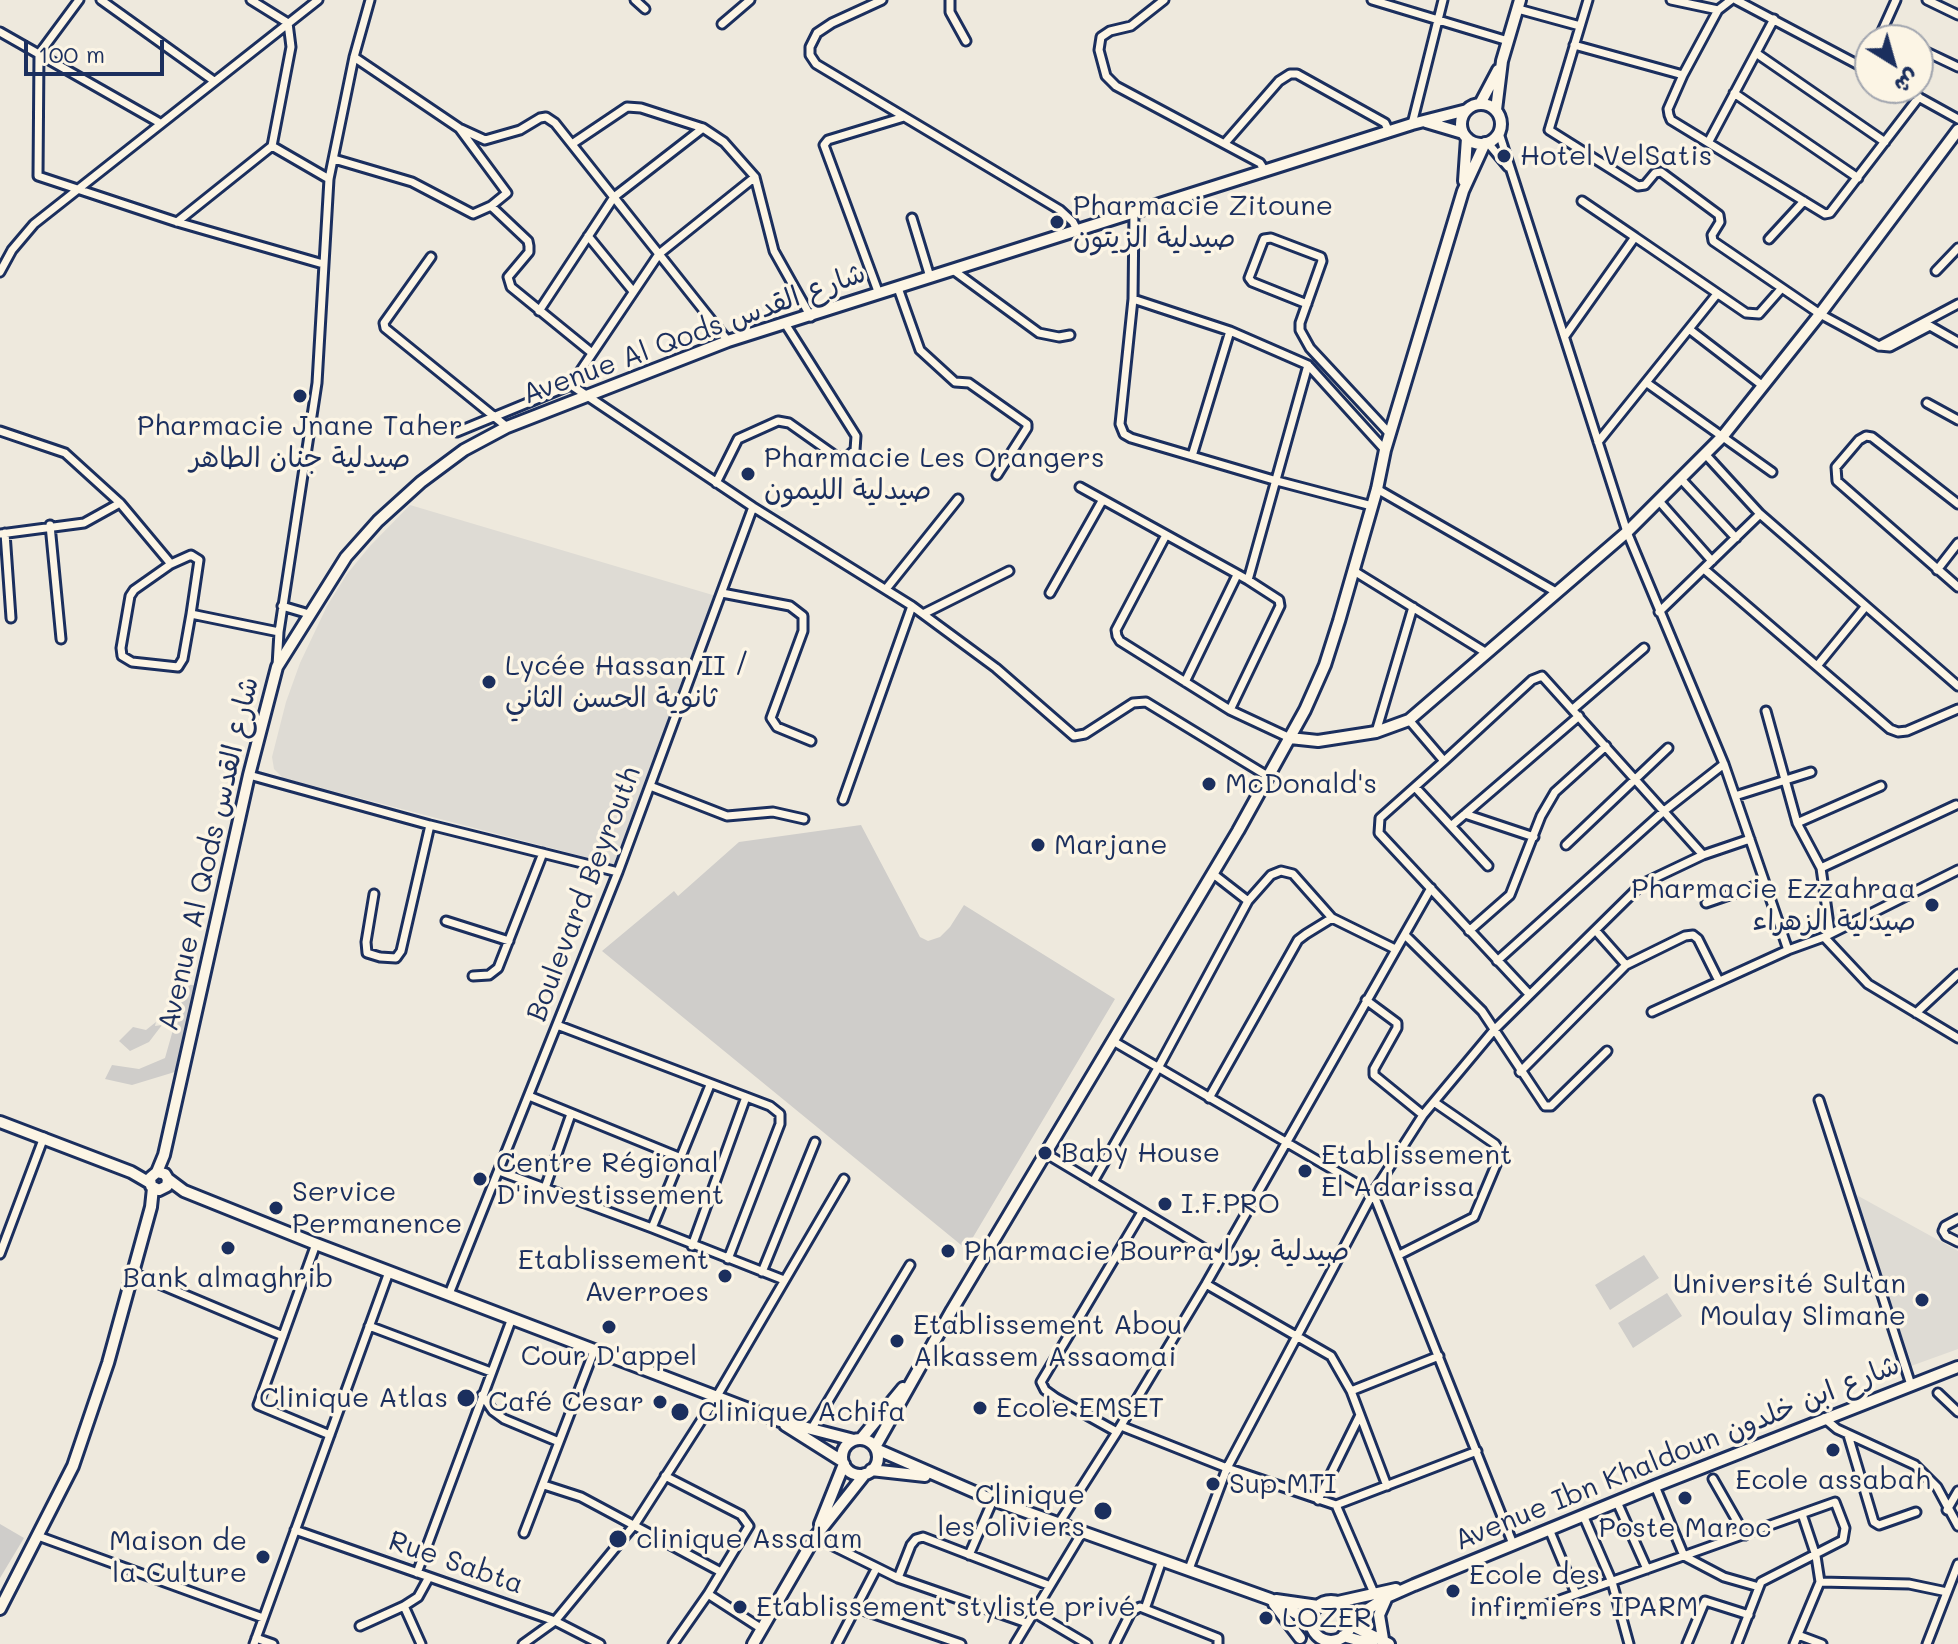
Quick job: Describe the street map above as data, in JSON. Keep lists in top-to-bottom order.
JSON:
{
  "streets": {
    "street": [
      "Avenue Al Qods شارع القدس",
      "Boulevard Beyrouth",
      "Avenue Ibn Khaldoun شارع ابن خلدون",
      "Rue Sabta"
    ]
  },
  "places": [
    "Hotel VelSatis",
    "Pharmacie Zitoune صيدلية الزيتون",
    "Pharmacie Jnane Taher صيدلية جنان الطاهر",
    "Pharmacie Les Orangers صيدلية الليمون",
    "Lycée Hassan II / ثانوية الحسن الثاني",
    "McDonald's",
    "Marjane",
    "Pharmacie Ezzahraa صيدلية الزهراء",
    "Baby House",
    "Etablissement El Adarissa",
    "Centre Régional D'investissement",
    "I.F.PRO",
    "Service Permanence",
    "Bank almaghrib",
    "Pharmacie Bourra صيدلية بورا",
    "Etablissement Averroes",
    "Université Sultan Moulay Slimane",
    "Cour D'appel",
    "Etablissement Abou Alkassem Assaomai",
    "Clinique Atlas",
    "Café Cesar",
    "Ecole EMSET",
    "Clinique Achifa",
    "Ecole assabah",
    "Sup MTI",
    "Poste Maroc",
    "Clinique les oliviers",
    "clinique Assalam",
    "Maison de la Culture",
    "Ecole des infirmiers IPARM",
    "Etablissement styliste privé",
    "LOZER"
  ],
  "scale_bar": "100 m",
  "north": "bottom right"
}
